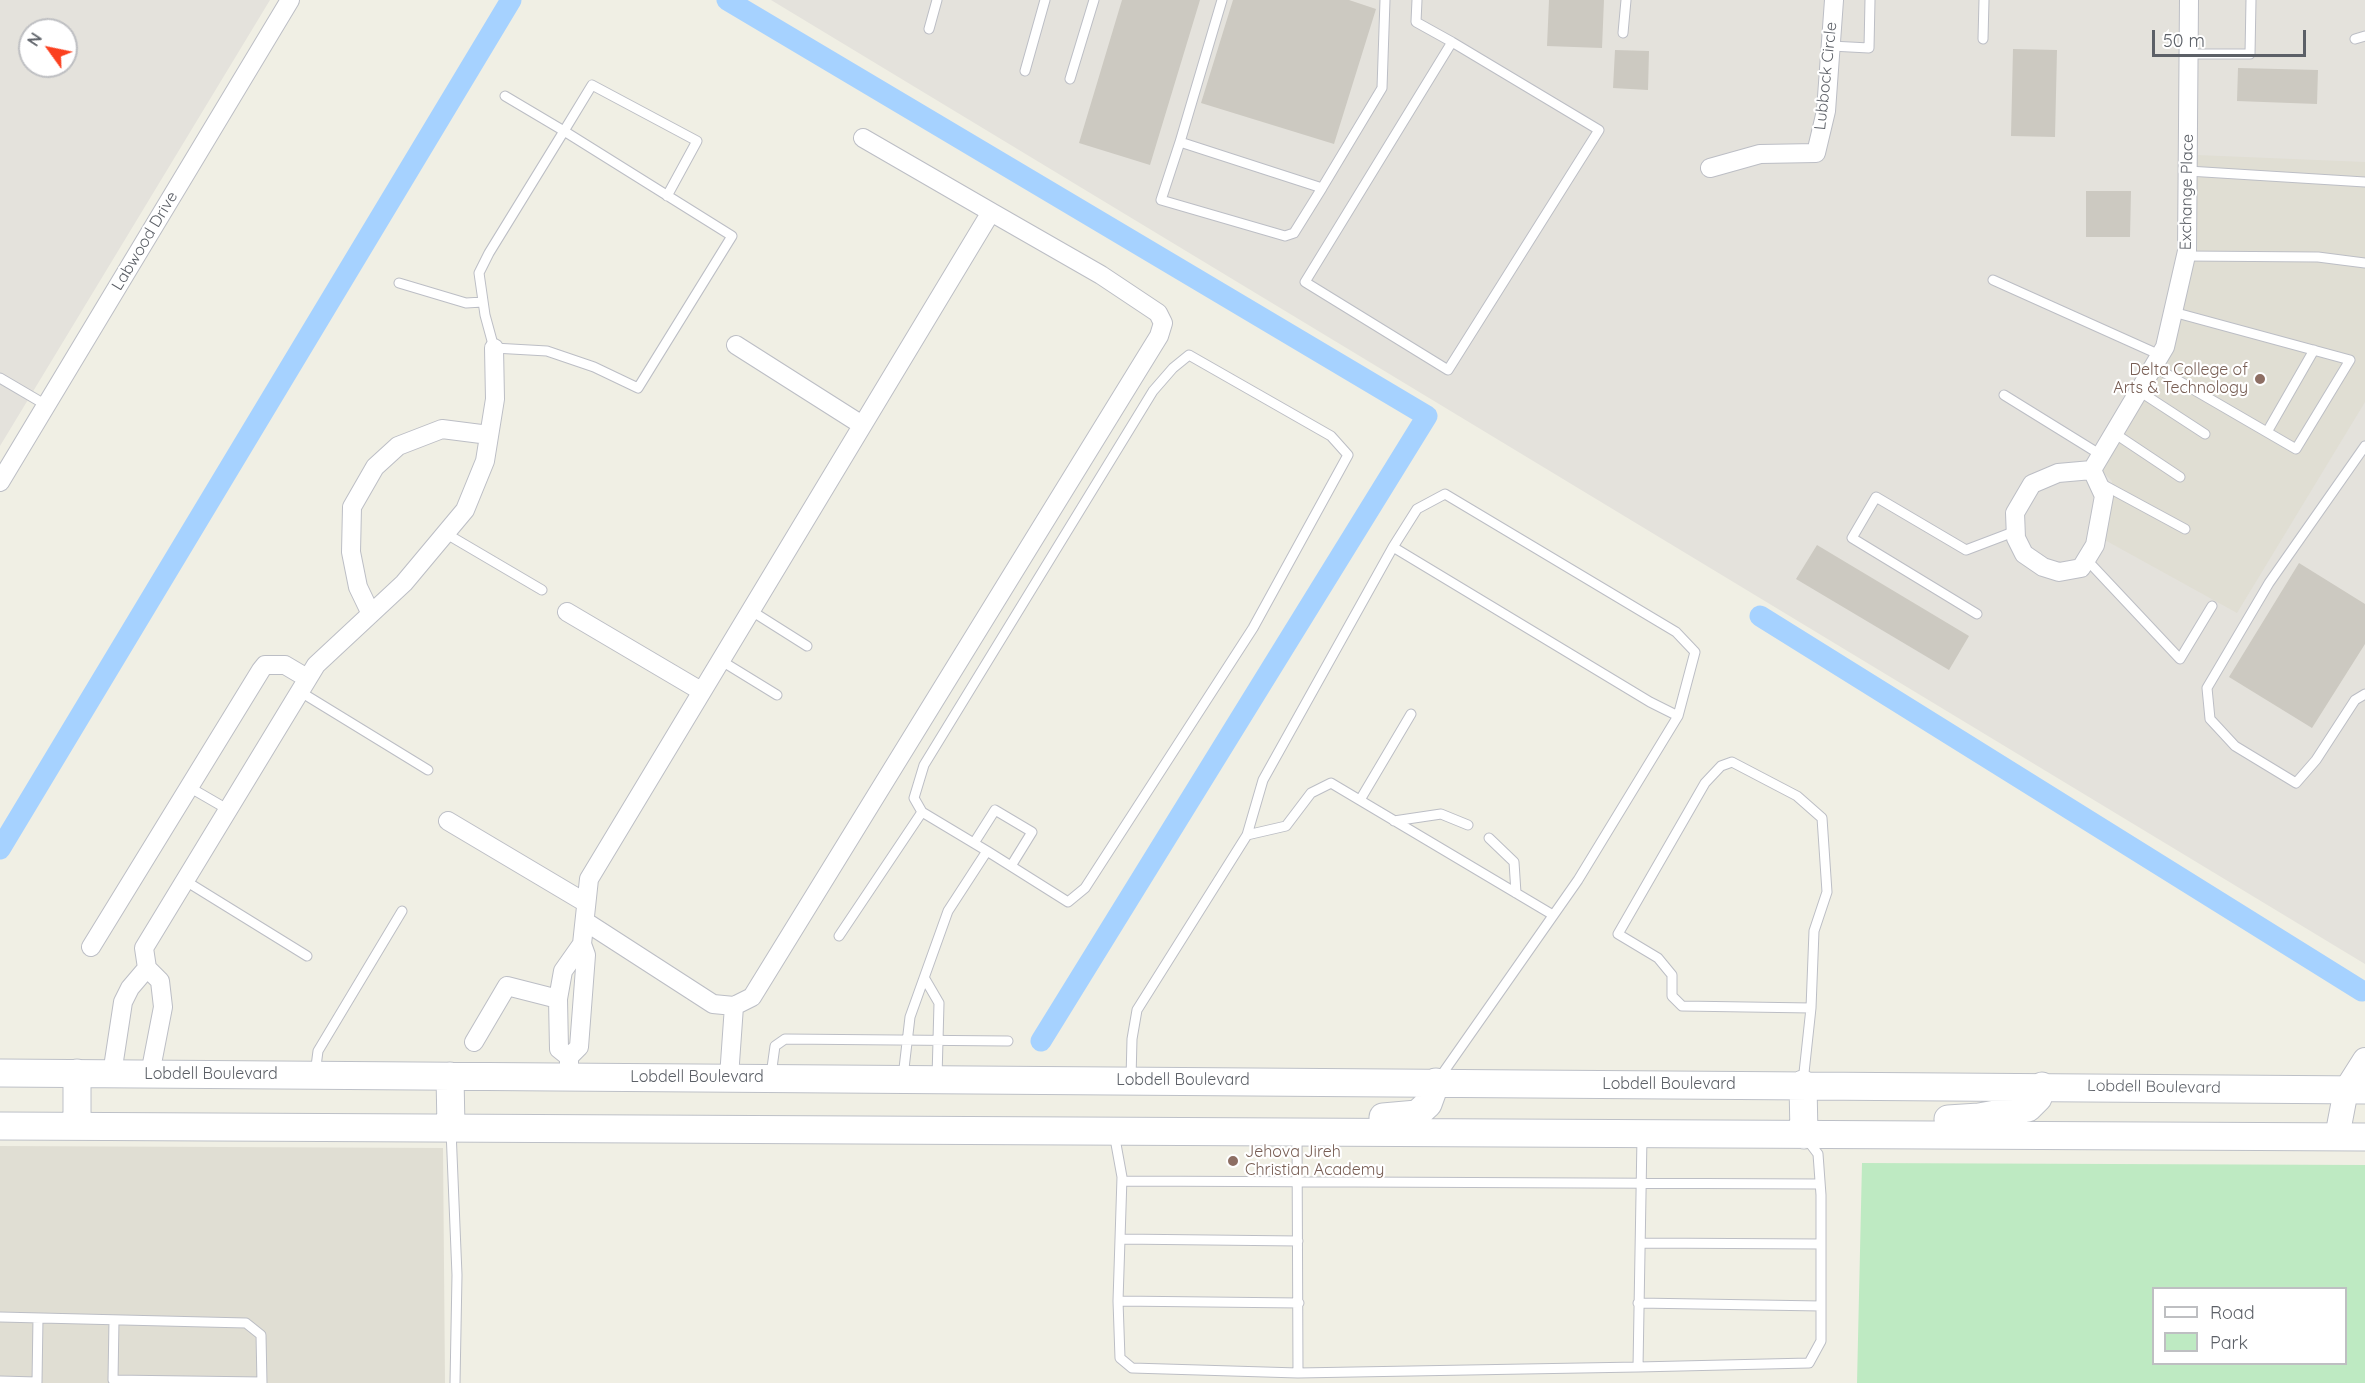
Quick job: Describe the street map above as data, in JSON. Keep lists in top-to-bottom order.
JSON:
{
  "streets": {
    "main road": ["Lobdell Boulevard"],
    "street": ["Lubbock Circle", "Exchange Place", "Labwood Drive"]
  },
  "places": ["Delta College of Arts & Technology", "Jehova Jireh Christian Academy"],
  "legend": ["Road", "Park"],
  "scale_bar": "50 m",
  "north": "top left"
}
